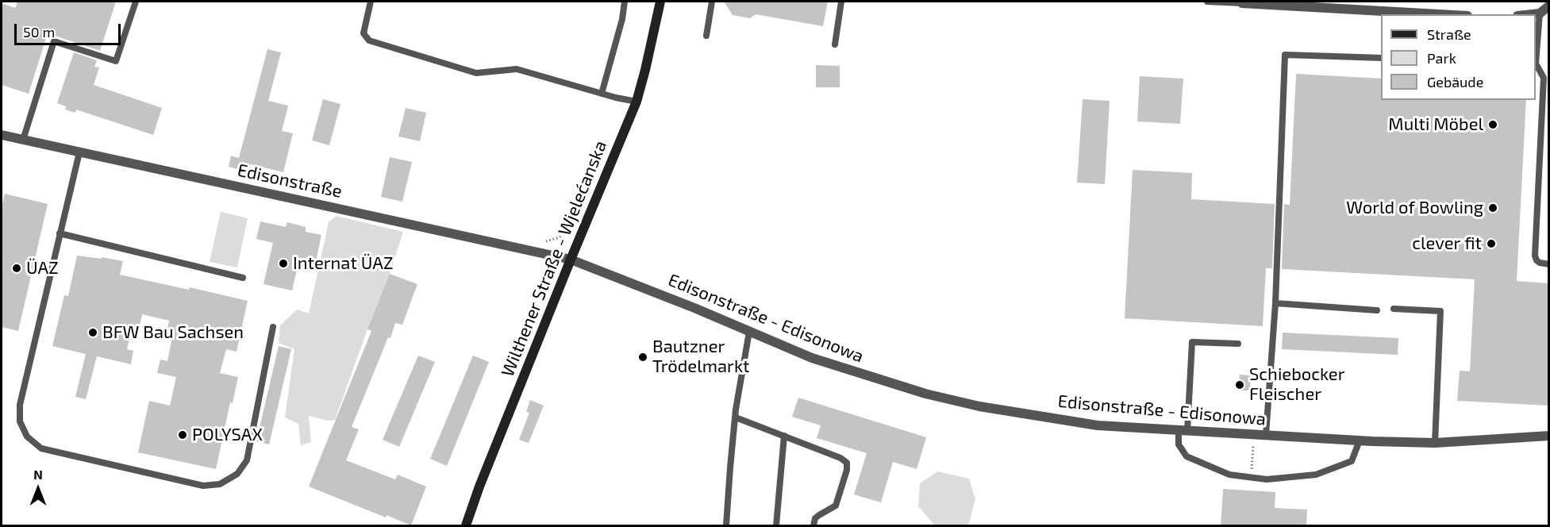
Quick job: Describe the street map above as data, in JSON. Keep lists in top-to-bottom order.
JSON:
{
  "streets": {
    "main road": ["Wilthener Straße - Wjelećanska"],
    "street": ["Edisonstraße", "Edisonstraße - Edisonowa"]
  },
  "crossings": [
    ["Edisonstraße", "Wilthener Straße - Wjelećanska"],
    ["Edisonstraße", "Edisonstraße - Edisonowa"],
    ["Wilthener Straße - Wjelećanska", "Edisonstraße - Edisonowa"]
  ],
  "places": [
    "Multi Möbel",
    "World of Bowling",
    "clever fit",
    "Internat ÜAZ",
    "ÜAZ",
    "BFW Bau Sachsen",
    "Bautzner Trödelmarkt",
    "Schiebocker Fleischer",
    "POLYSAX"
  ],
  "legend": ["Straße", "Park", "Gebäude"],
  "scale_bar": "50 m",
  "north": "top"
}
